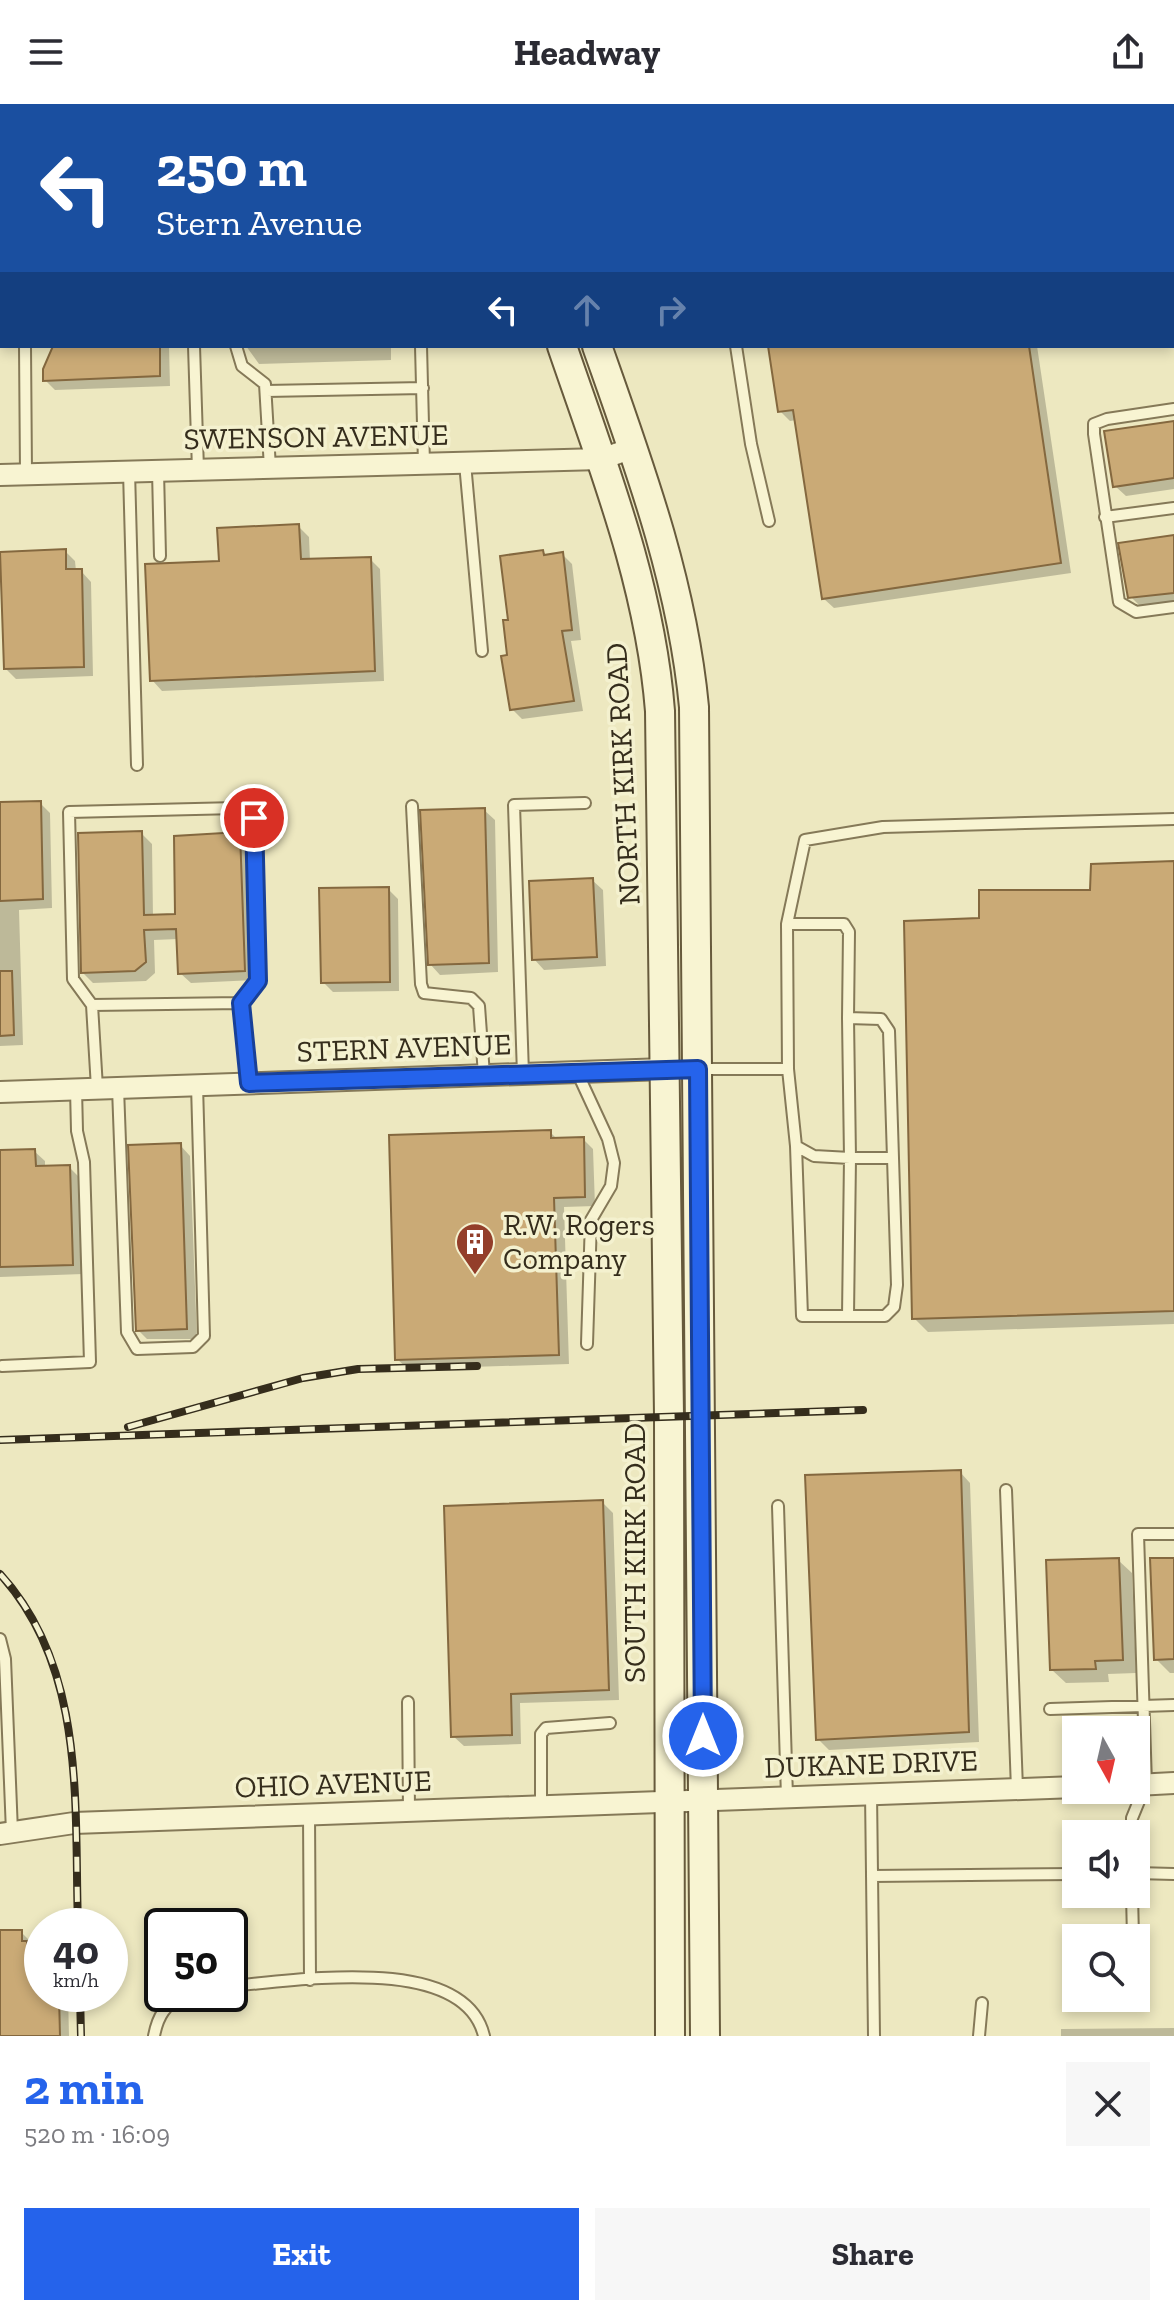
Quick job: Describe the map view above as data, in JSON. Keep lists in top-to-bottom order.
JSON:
{
  "streets": {
    "main road": ["NORTH KIRK ROAD", "SOUTH KIRK ROAD"],
    "street": [
      "SWENSON AVENUE",
      "STERN AVENUE",
      "DUKANE DRIVE",
      "OHIO AVENUE"
    ]
  },
  "crossings": [
    ["SWENSON AVENUE", "NORTH KIRK ROAD"],
    ["NORTH KIRK ROAD", "STERN AVENUE"],
    ["NORTH KIRK ROAD", "SOUTH KIRK ROAD"],
    ["STERN AVENUE", "SOUTH KIRK ROAD"],
    ["SOUTH KIRK ROAD", "DUKANE DRIVE"],
    ["SOUTH KIRK ROAD", "OHIO AVENUE"],
    ["DUKANE DRIVE", "OHIO AVENUE"]
  ],
  "places": {
    "building": ["R.W. Rogers Company"]
  },
  "north": "bottom",
  "page": {
    "header": "Headway",
    "turn": ["250 m", "Stern Avenue"],
    "speed": "40 km/h",
    "limit": "50",
    "heading": ["2 min", "520 m · 16:09"],
    "buttons": ["Exit", "Share"]
  }
}
